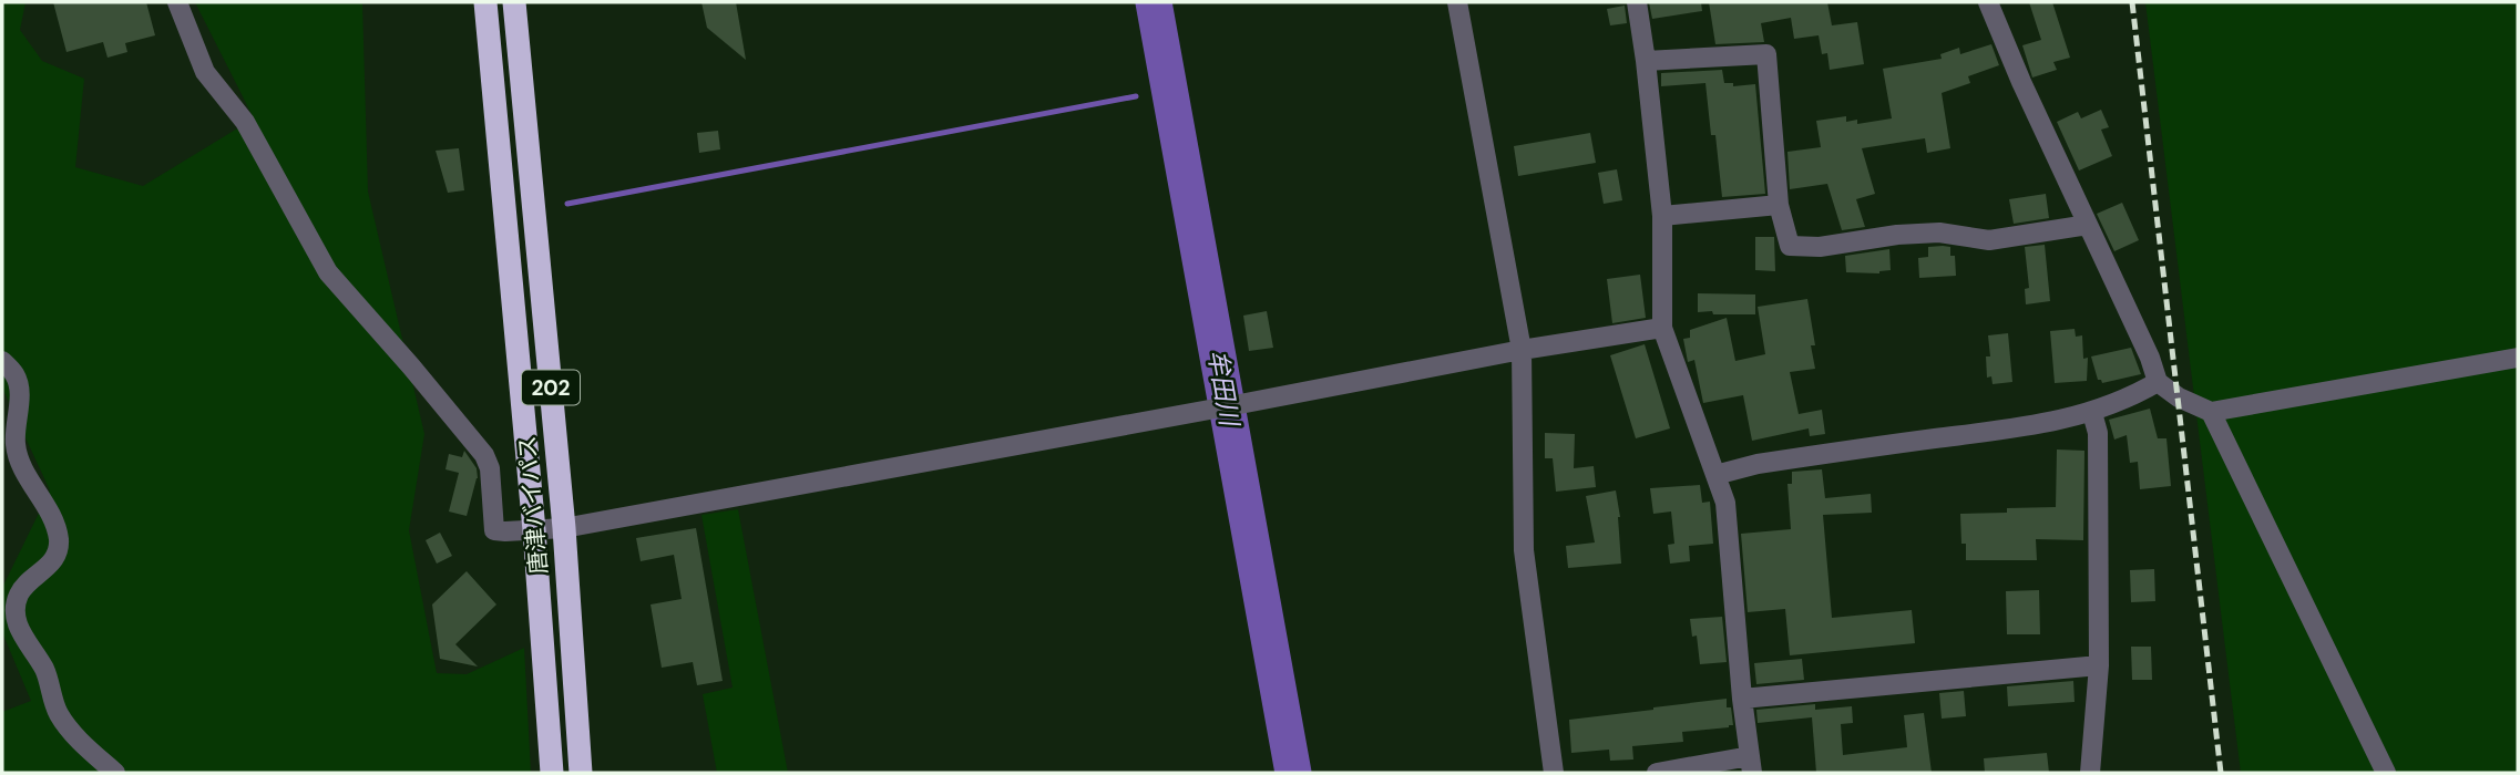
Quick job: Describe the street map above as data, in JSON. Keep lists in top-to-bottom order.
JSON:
{
  "streets": {
    "highway": ["202", "唐津バイパス"]
  },
  "water": ["牟田川"]
}
